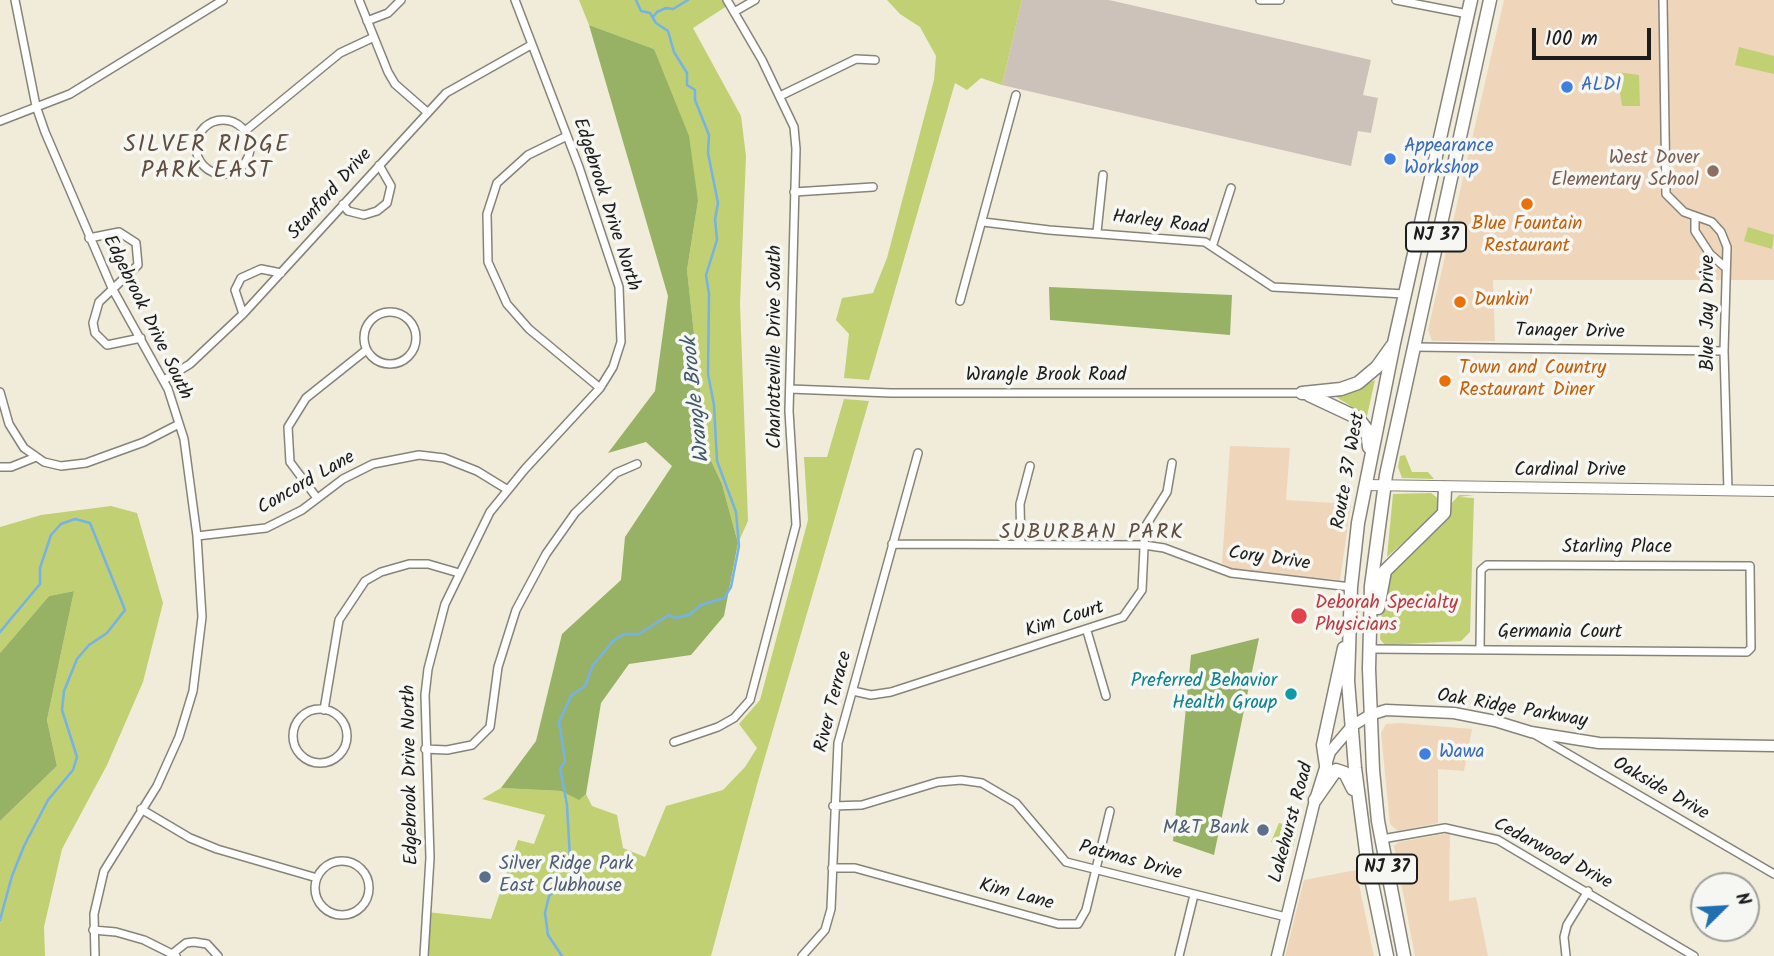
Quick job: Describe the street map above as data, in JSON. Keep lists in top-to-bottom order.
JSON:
{
  "streets": {
    "highway": ["NJ 37", "Route 37 West"],
    "main road": ["Oak Ridge Parkway", "Lakehurst Road"],
    "street": [
      "Stanford Drive",
      "Edgebrook Drive North",
      "Harley Road",
      "Blue Jay Drive",
      "Edgebrook Drive South",
      "Tanager Drive",
      "Charlotteville Drive South",
      "Wrangle Brook Road",
      "Cardinal Drive",
      "Concord Lane",
      "Starling Place",
      "Cory Drive",
      "Kim Court",
      "Germania Court",
      "River Terrace",
      "Oakside Drive",
      "Cedarwood Drive",
      "Patmas Drive",
      "Kim Lane"
    ]
  },
  "crossings": [
    ["Stanford Drive", "Edgebrook Drive North"],
    ["Stanford Drive", "Edgebrook Drive South"],
    ["Edgebrook Drive North", "Concord Lane"],
    ["Harley Road", "Route 37 West"],
    ["Blue Jay Drive", "Tanager Drive"],
    ["Blue Jay Drive", "Cardinal Drive"],
    ["Edgebrook Drive South", "Concord Lane"],
    ["Tanager Drive", "Route 37 West"],
    ["Charlotteville Drive South", "Wrangle Brook Road"],
    ["Route 37 West", "Cardinal Drive"],
    ["Route 37 West", "Cory Drive"],
    ["Route 37 West", "Germania Court"],
    ["Route 37 West", "Oak Ridge Parkway"],
    ["Route 37 West", "Lakehurst Road"],
    ["Route 37 West", "Cedarwood Drive"],
    ["Starling Place", "Germania Court"],
    ["Cory Drive", "Kim Court"],
    ["Cory Drive", "River Terrace"],
    ["Kim Court", "River Terrace"],
    ["River Terrace", "Patmas Drive"],
    ["River Terrace", "Kim Lane"],
    ["Oak Ridge Parkway", "Oakside Drive"],
    ["Oak Ridge Parkway", "Lakehurst Road"],
    ["Lakehurst Road", "Patmas Drive"],
    ["Patmas Drive", "Kim Lane"]
  ],
  "districts": ["SILVER RIDGE PARK EAST", "SUBURBAN PARK"],
  "water": ["Wrangle Brook"],
  "places": [
    "ALDI",
    "Appearance Workshop",
    "West Dover Elementary School",
    "Blue Fountain Restaurant",
    "Dunkin'",
    "Town and Country Restaurant Diner",
    "Deborah Specialty Physicians",
    "Preferred Behavior Health Group",
    "Wawa",
    "M&T Bank",
    "Silver Ridge Park East Clubhouse"
  ],
  "scale_bar": "100 m",
  "north": "top right"
}
